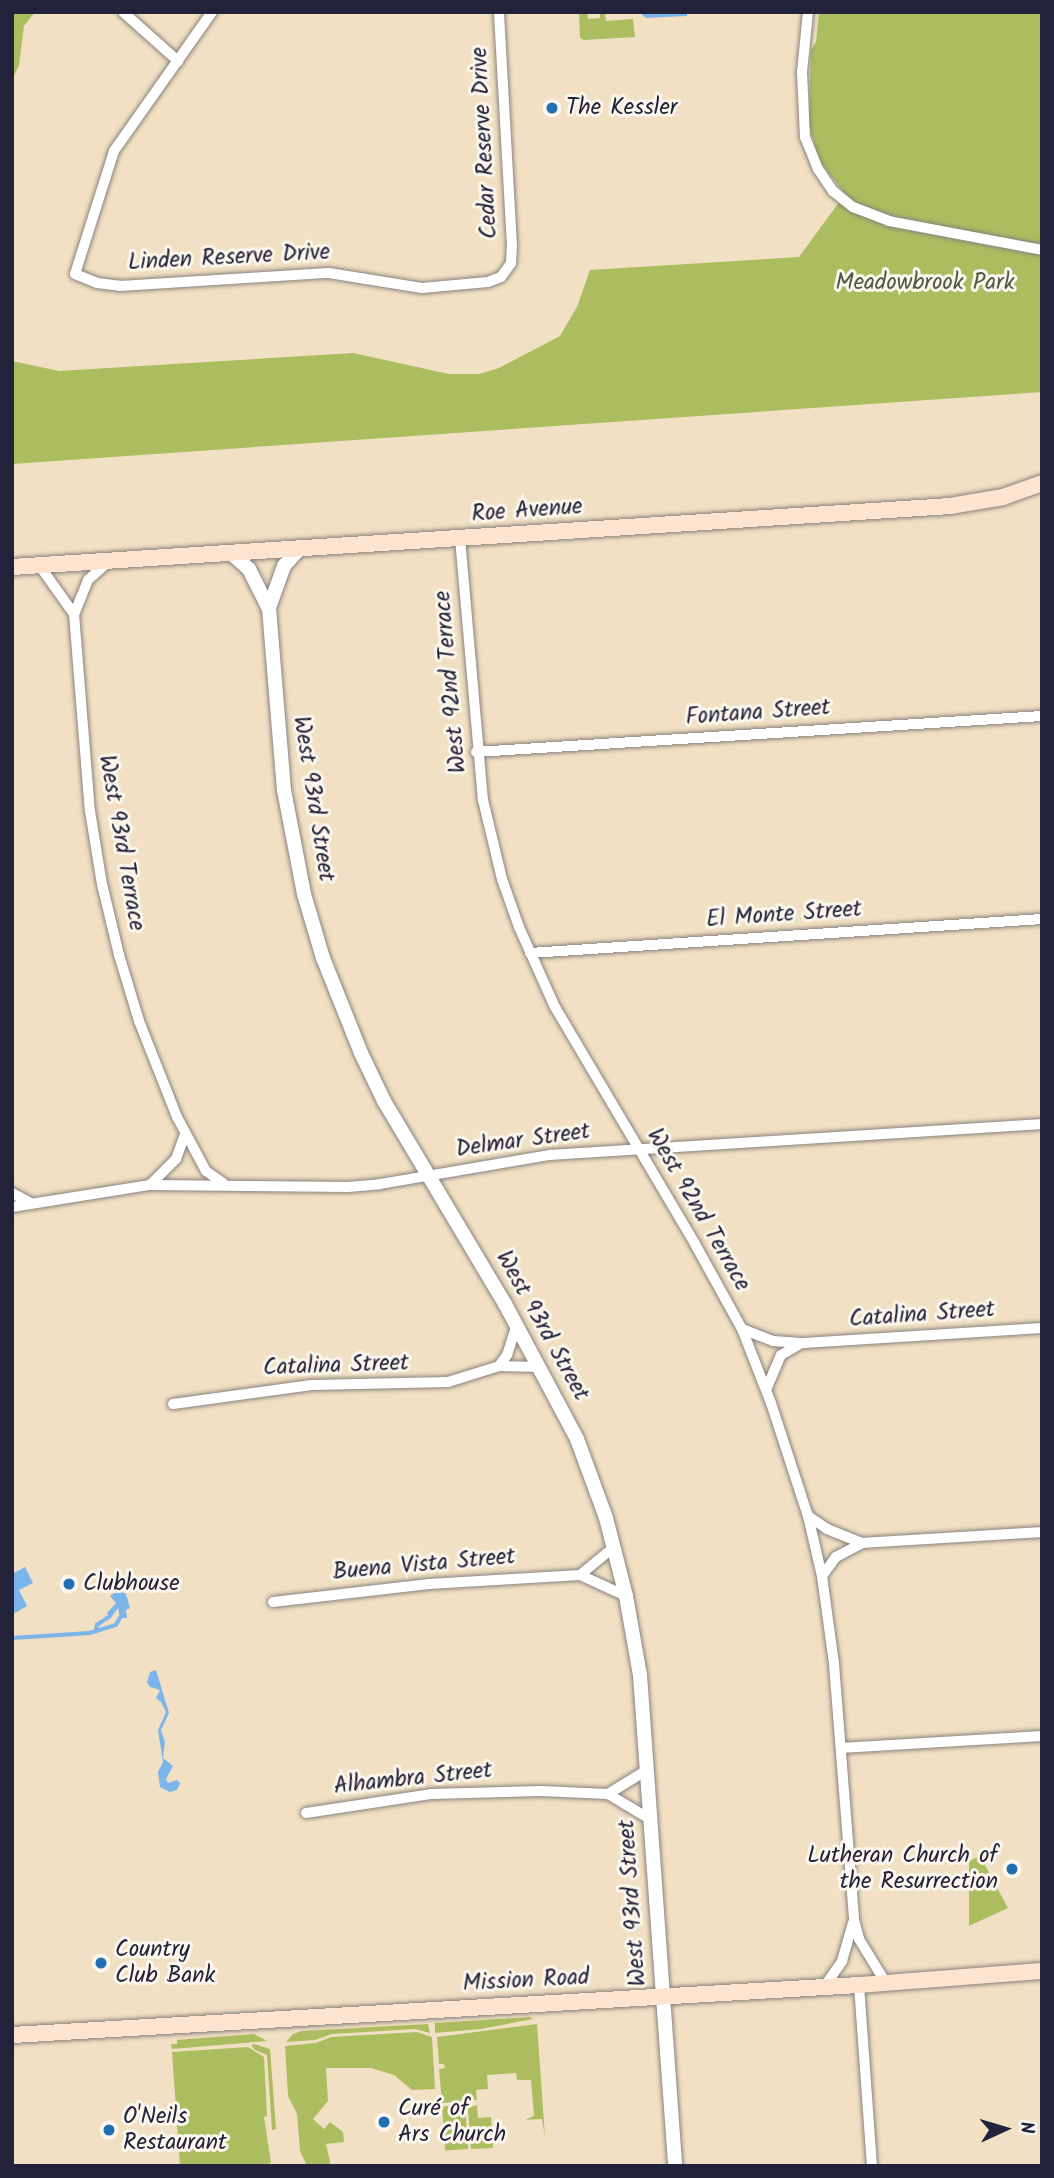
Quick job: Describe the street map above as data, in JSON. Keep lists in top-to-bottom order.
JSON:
{
  "streets": {
    "main road": ["Roe Avenue", "Mission Road"],
    "street": [
      "Cedar Reserve Drive",
      "Linden Reserve Drive",
      "West 92nd Terrace",
      "Fontana Street",
      "West 93rd Street",
      "West 93rd Terrace",
      "El Monte Street",
      "Delmar Street",
      "Catalina Street",
      "Buena Vista Street",
      "Alhambra Street"
    ]
  },
  "crossings": [
    ["Cedar Reserve Drive", "Linden Reserve Drive"],
    ["Roe Avenue", "West 92nd Terrace"],
    ["Roe Avenue", "West 93rd Street"],
    ["Roe Avenue", "West 93rd Terrace"],
    ["West 92nd Terrace", "Fontana Street"],
    ["West 92nd Terrace", "El Monte Street"],
    ["West 92nd Terrace", "Delmar Street"],
    ["West 92nd Terrace", "Catalina Street"],
    ["West 92nd Terrace", "Mission Road"],
    ["West 93rd Street", "Delmar Street"],
    ["West 93rd Street", "Catalina Street"],
    ["West 93rd Street", "Buena Vista Street"],
    ["West 93rd Street", "Alhambra Street"],
    ["West 93rd Street", "Mission Road"],
    ["West 93rd Terrace", "Delmar Street"]
  ],
  "parks": ["Meadowbrook Park"],
  "places": [
    "The Kessler",
    "Clubhouse",
    "Lutheran Church of the Resurrection",
    "Country Club Bank",
    "Curé of Ars Church",
    "O'Neils Restaurant"
  ],
  "north": "right"
}
